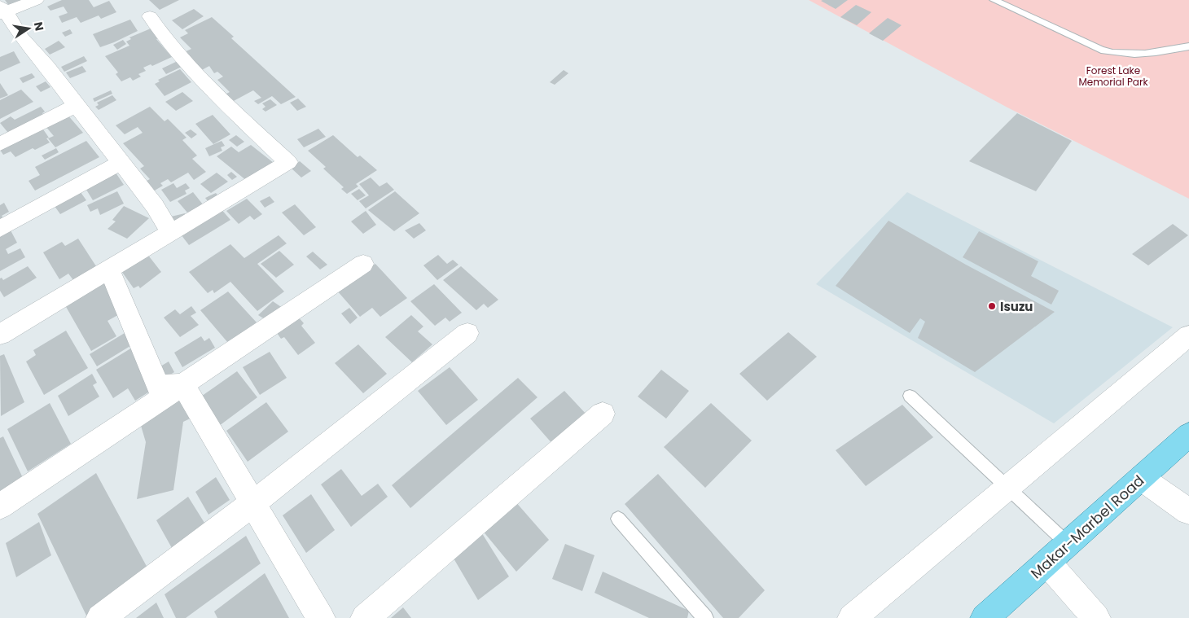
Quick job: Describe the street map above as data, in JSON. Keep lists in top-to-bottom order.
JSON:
{
  "streets": {
    "main road": ["Makar-Marbel Road"]
  },
  "parks": ["Forest Lake Memorial Park"],
  "places": ["Isuzu"],
  "north": "right"
}
